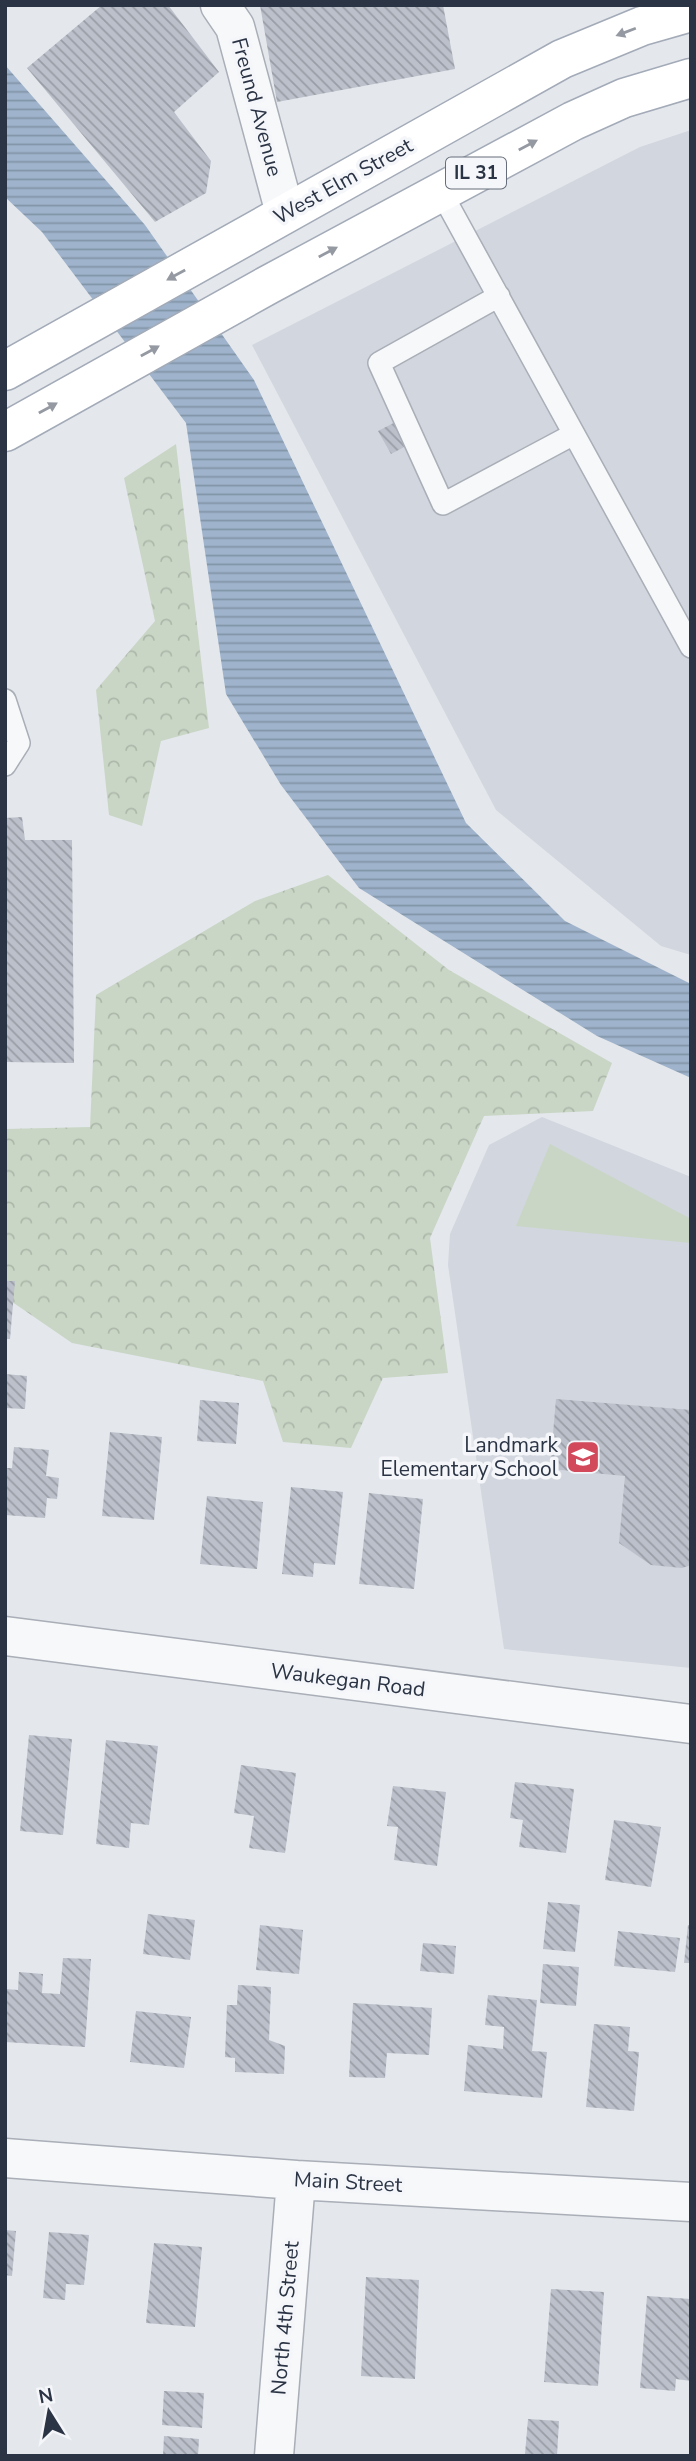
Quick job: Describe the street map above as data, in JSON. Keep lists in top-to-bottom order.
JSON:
{
  "streets": {
    "main road": ["IL 31", "West Elm Street"],
    "street": [
      "Freund Avenue",
      "Waukegan Road",
      "Main Street",
      "North 4th Street"
    ]
  },
  "crossings": [
    ["Freund Avenue", "West Elm Street"],
    ["Main Street", "North 4th Street"]
  ],
  "places": {
    "school or university": ["Landmark Elementary School"]
  },
  "north": "top"
}
